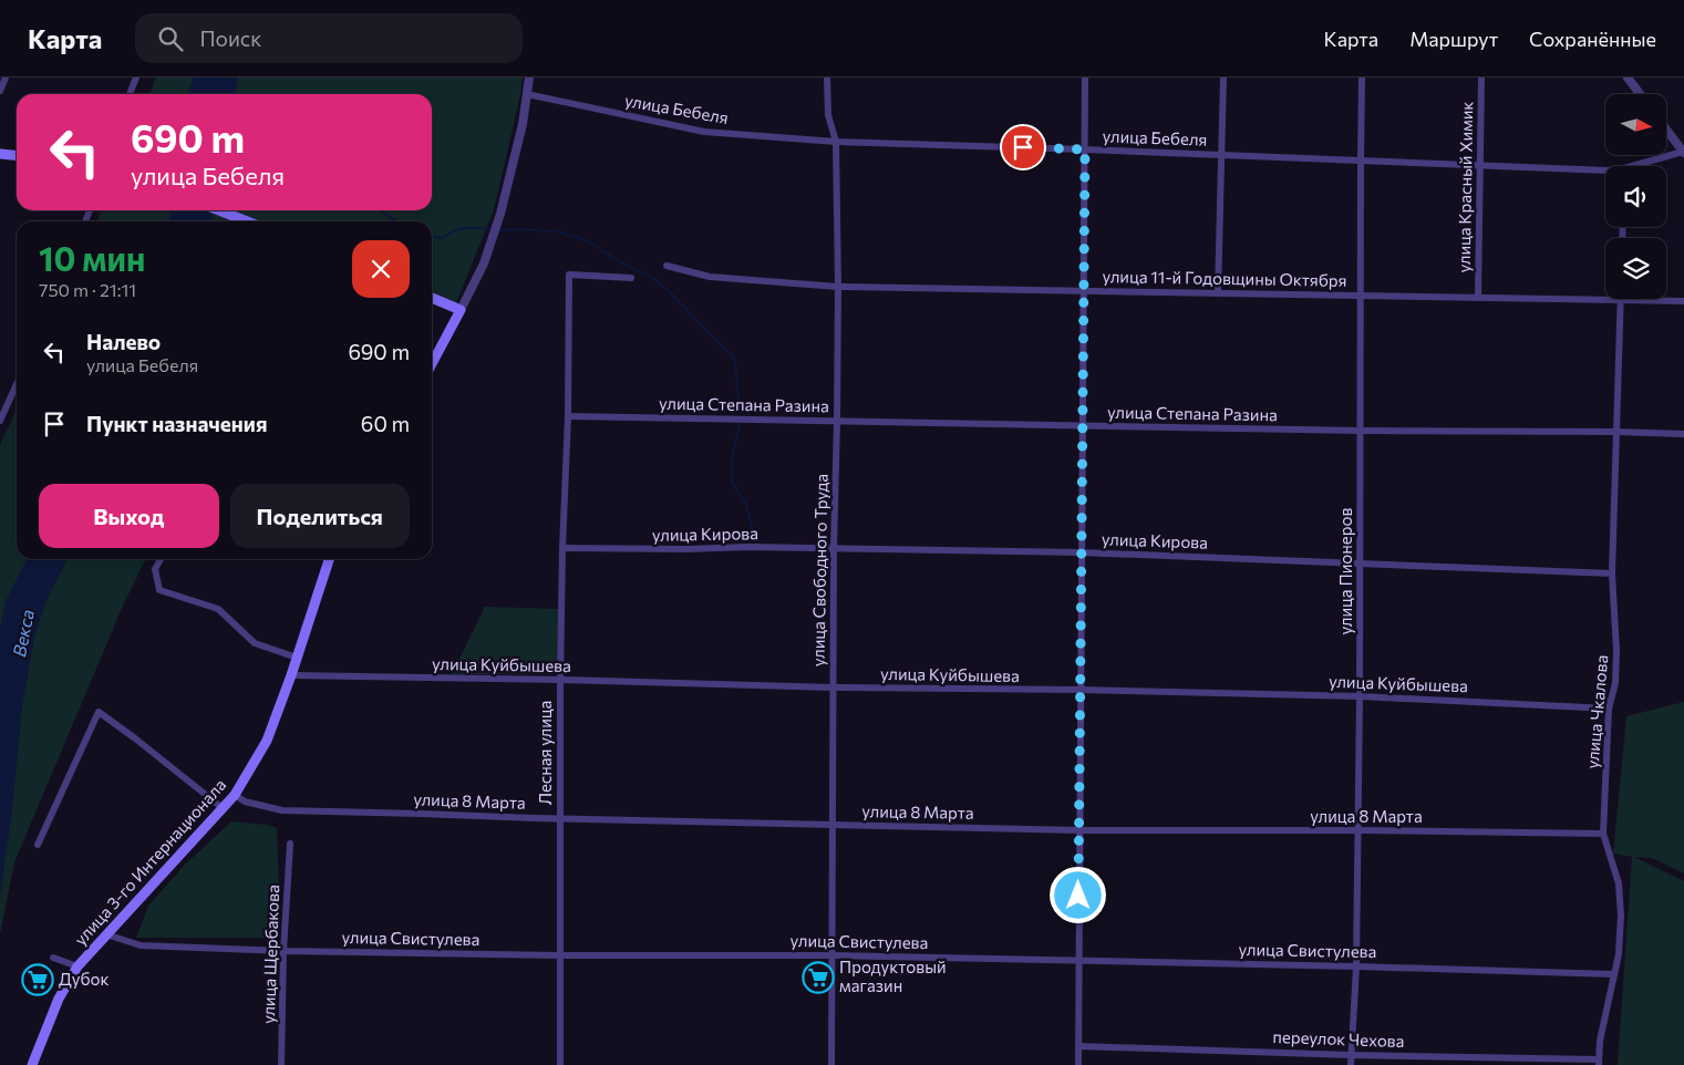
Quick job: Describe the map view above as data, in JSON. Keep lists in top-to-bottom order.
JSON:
{
  "streets": {
    "main road": ["улица 3-го Интернационала"],
    "street": [
      "улица Бебеля",
      "улица Красный Химик",
      "улица 11-й Годовщины Октября",
      "улица Степана Разина",
      "улица Кирова",
      "улица Свободного Труда",
      "улица Пионеров",
      "улица Куйбышева",
      "улица Чкалова",
      "Лесная улица",
      "улица 8 Марта",
      "улица Свистулева",
      "улица Щербакова",
      "переулок Чехова"
    ]
  },
  "crossings": [
    ["улица Бебеля", "улица Красный Химик"],
    ["улица Бебеля", "улица Свободного Труда"],
    ["улица Бебеля", "улица Пионеров"],
    ["улица Красный Химик", "улица 11-й Годовщины Октября"],
    ["улица 11-й Годовщины Октября", "улица Свободного Труда"],
    ["улица 11-й Годовщины Октября", "улица Пионеров"],
    ["улица 11-й Годовщины Октября", "улица Чкалова"],
    ["улица Степана Разина", "улица Свободного Труда"],
    ["улица Степана Разина", "улица Пионеров"],
    ["улица Степана Разина", "улица Чкалова"],
    ["улица Степана Разина", "Лесная улица"],
    ["улица Кирова", "улица Свободного Труда"],
    ["улица Кирова", "улица Пионеров"],
    ["улица Кирова", "улица Чкалова"],
    ["улица Кирова", "Лесная улица"],
    ["улица Свободного Труда", "улица Куйбышева"],
    ["улица Свободного Труда", "улица 8 Марта"],
    ["улица Свободного Труда", "улица Свистулева"],
    ["улица Пионеров", "улица Куйбышева"],
    ["улица Пионеров", "улица 8 Марта"],
    ["улица Пионеров", "улица Свистулева"],
    ["улица Пионеров", "переулок Чехова"],
    ["улица Куйбышева", "улица Чкалова"],
    ["улица Куйбышева", "Лесная улица"],
    ["улица Куйбышева", "улица 3-го Интернационала"],
    ["улица Чкалова", "улица 8 Марта"],
    ["улица Чкалова", "улица Свистулева"],
    ["улица Чкалова", "переулок Чехова"],
    ["Лесная улица", "улица 8 Марта"],
    ["Лесная улица", "улица Свистулева"],
    ["улица 8 Марта", "улица 3-го Интернационала"],
    ["улица 3-го Интернационала", "улица Свистулева"],
    ["улица Свистулева", "улица Щербакова"]
  ],
  "water": ["Векса"],
  "places": {
    "supermarket": ["Продуктовый магазин", "Дубок"]
  },
  "north": "right",
  "page": {
    "header": "Карта",
    "search": "Поиск",
    "nav": ["Карта", "Маршрут", "Сохранённые"],
    "turn": ["690 m", "улица Бебеля"],
    "heading": ["10 мин", "750 m · 21:11"],
    "list": [
      {
        "name": "Налево",
        "note": "улица Бебеля",
        "value": "690 m"
      },
      {
        "name": "Пункт назначения",
        "value": "60 m"
      }
    ],
    "buttons": ["Выход", "Поделиться"]
  }
}
